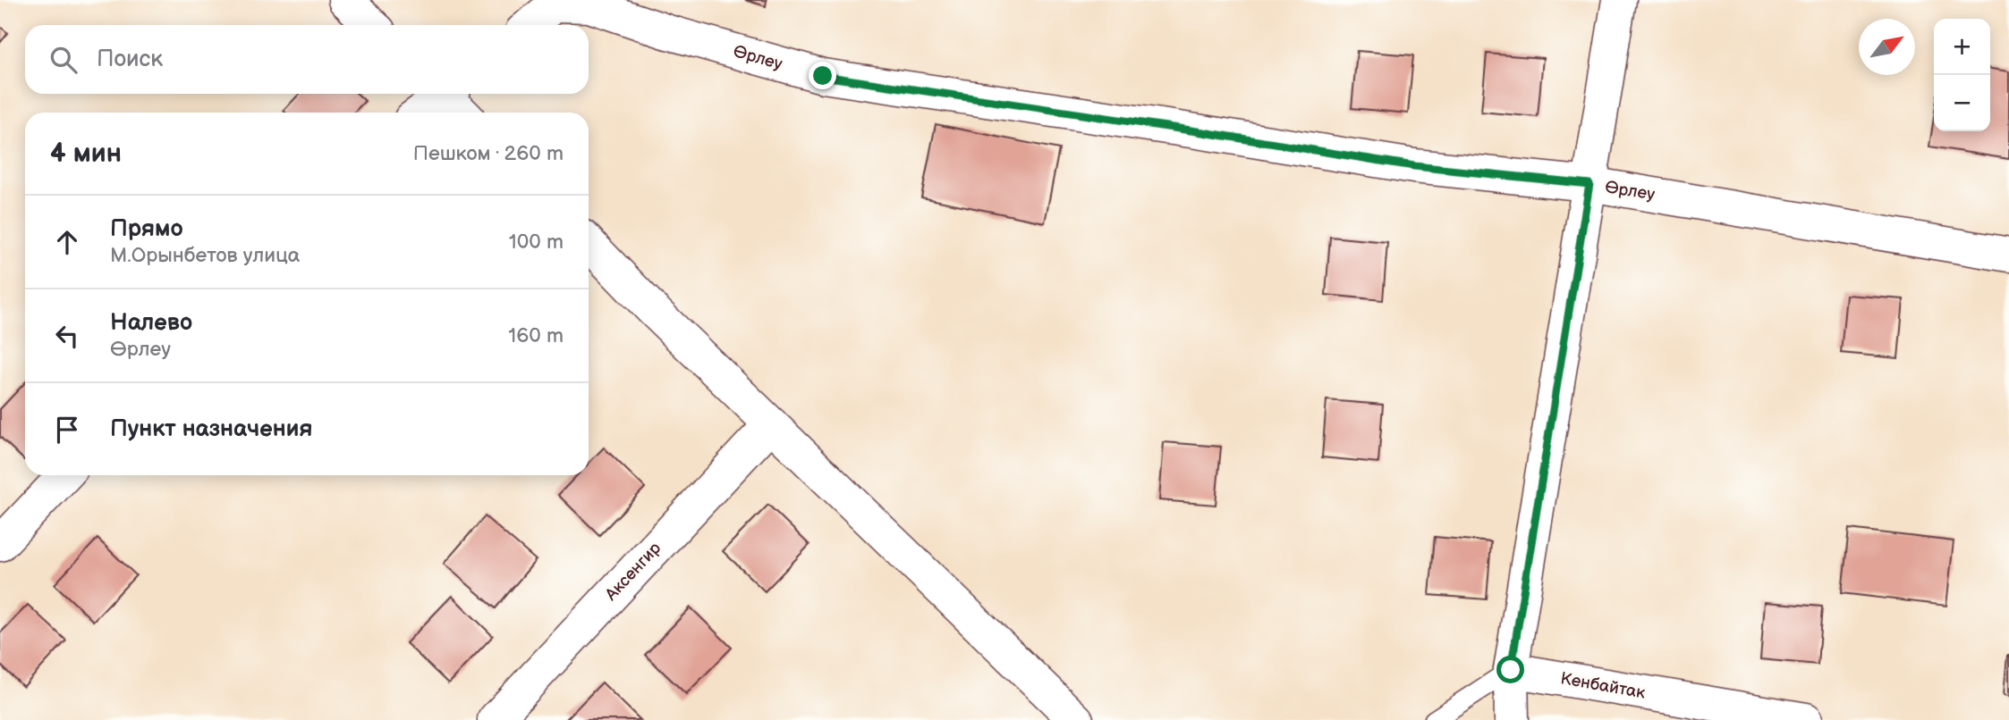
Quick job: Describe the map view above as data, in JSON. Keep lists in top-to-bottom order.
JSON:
{
  "streets": {
    "street": ["Өрлеу", "Аксенгир", "Кенбайтак"]
  },
  "north": "top right",
  "page": {
    "map_buttons": ["+", "−"],
    "search": "Поиск",
    "heading": ["4 мин", "Пешком · 260 m"],
    "list": [
      ["Прямо", "М.Орынбетов улица", "100 m"],
      ["Налево", "Өрлеу", "160 m"],
      "Пункт назначения"
    ]
  }
}
